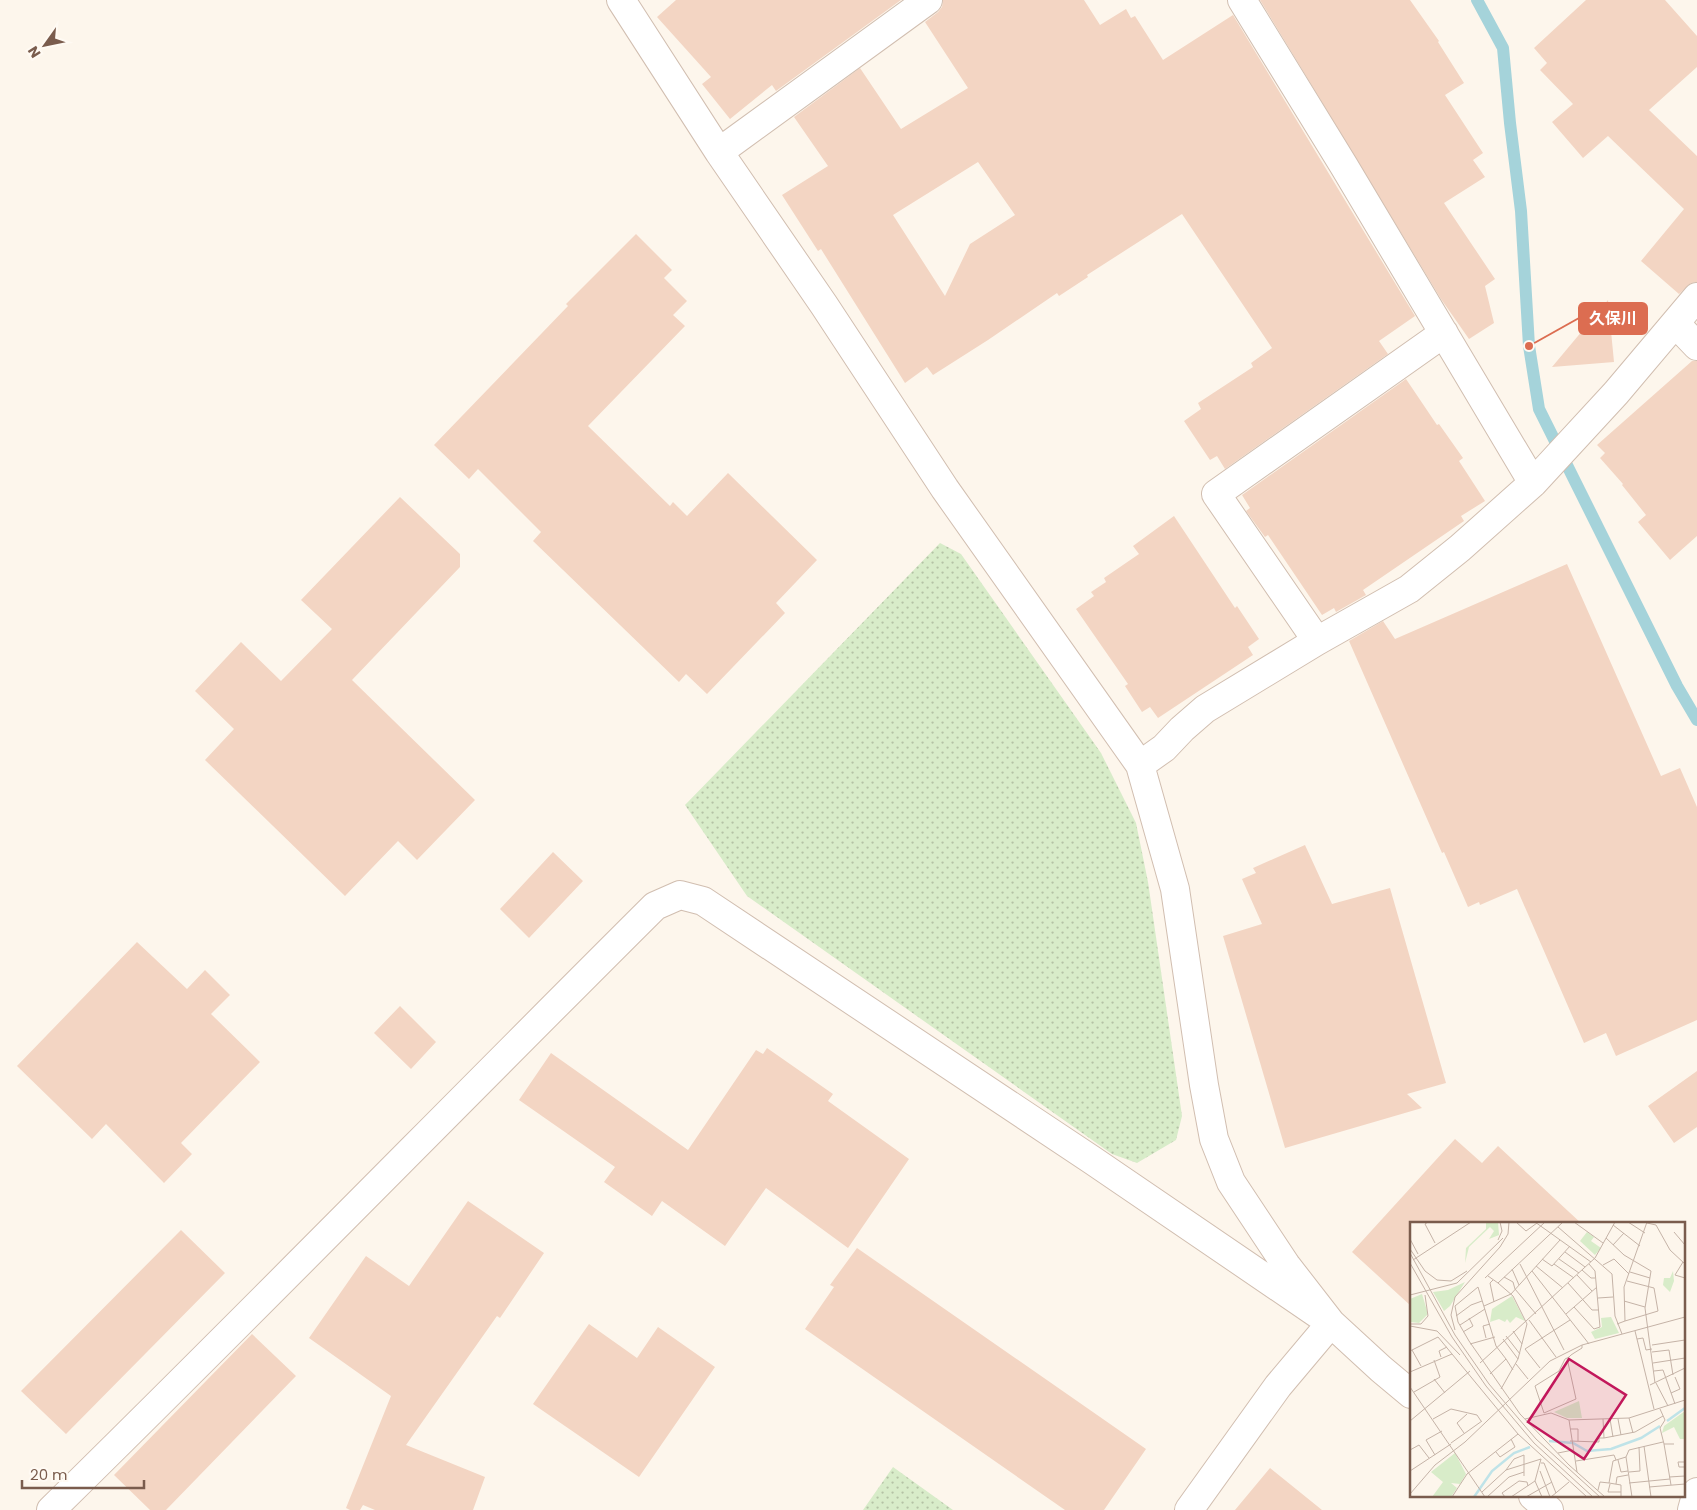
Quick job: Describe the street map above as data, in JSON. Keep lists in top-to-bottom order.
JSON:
{
  "places": ["久保川"],
  "scale_bar": "20 m",
  "north": "bottom left"
}
